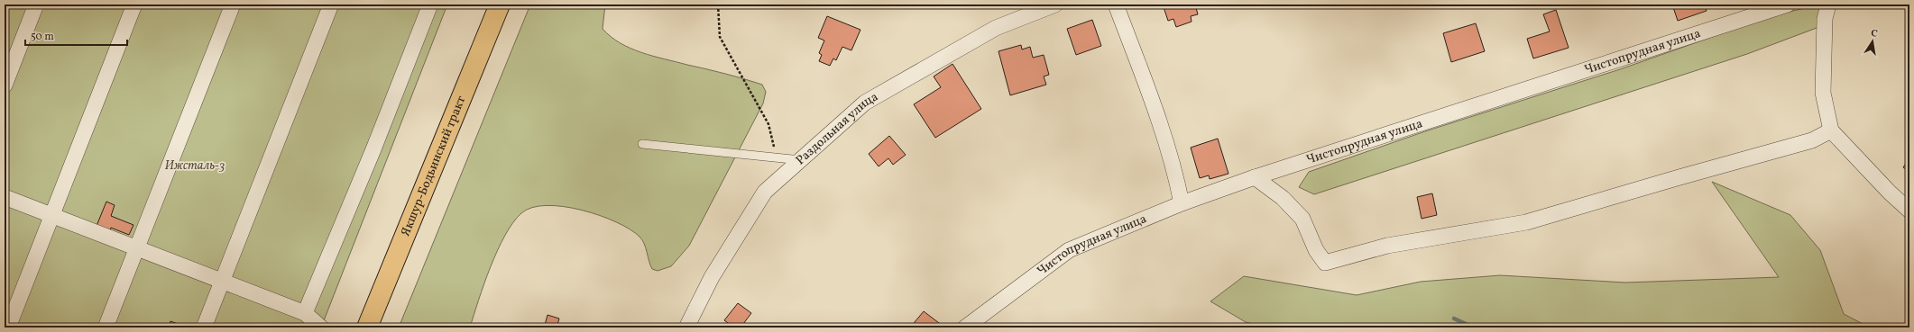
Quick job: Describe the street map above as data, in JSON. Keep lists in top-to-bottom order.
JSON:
{
  "streets": {
    "main road": ["Якшур-Бодьинский тракт"],
    "street": ["Чистопрудная улица", "Раздольная улица"]
  },
  "parks": ["Ижсталь-3"],
  "scale_bar": "50 m",
  "north": "top"
}
